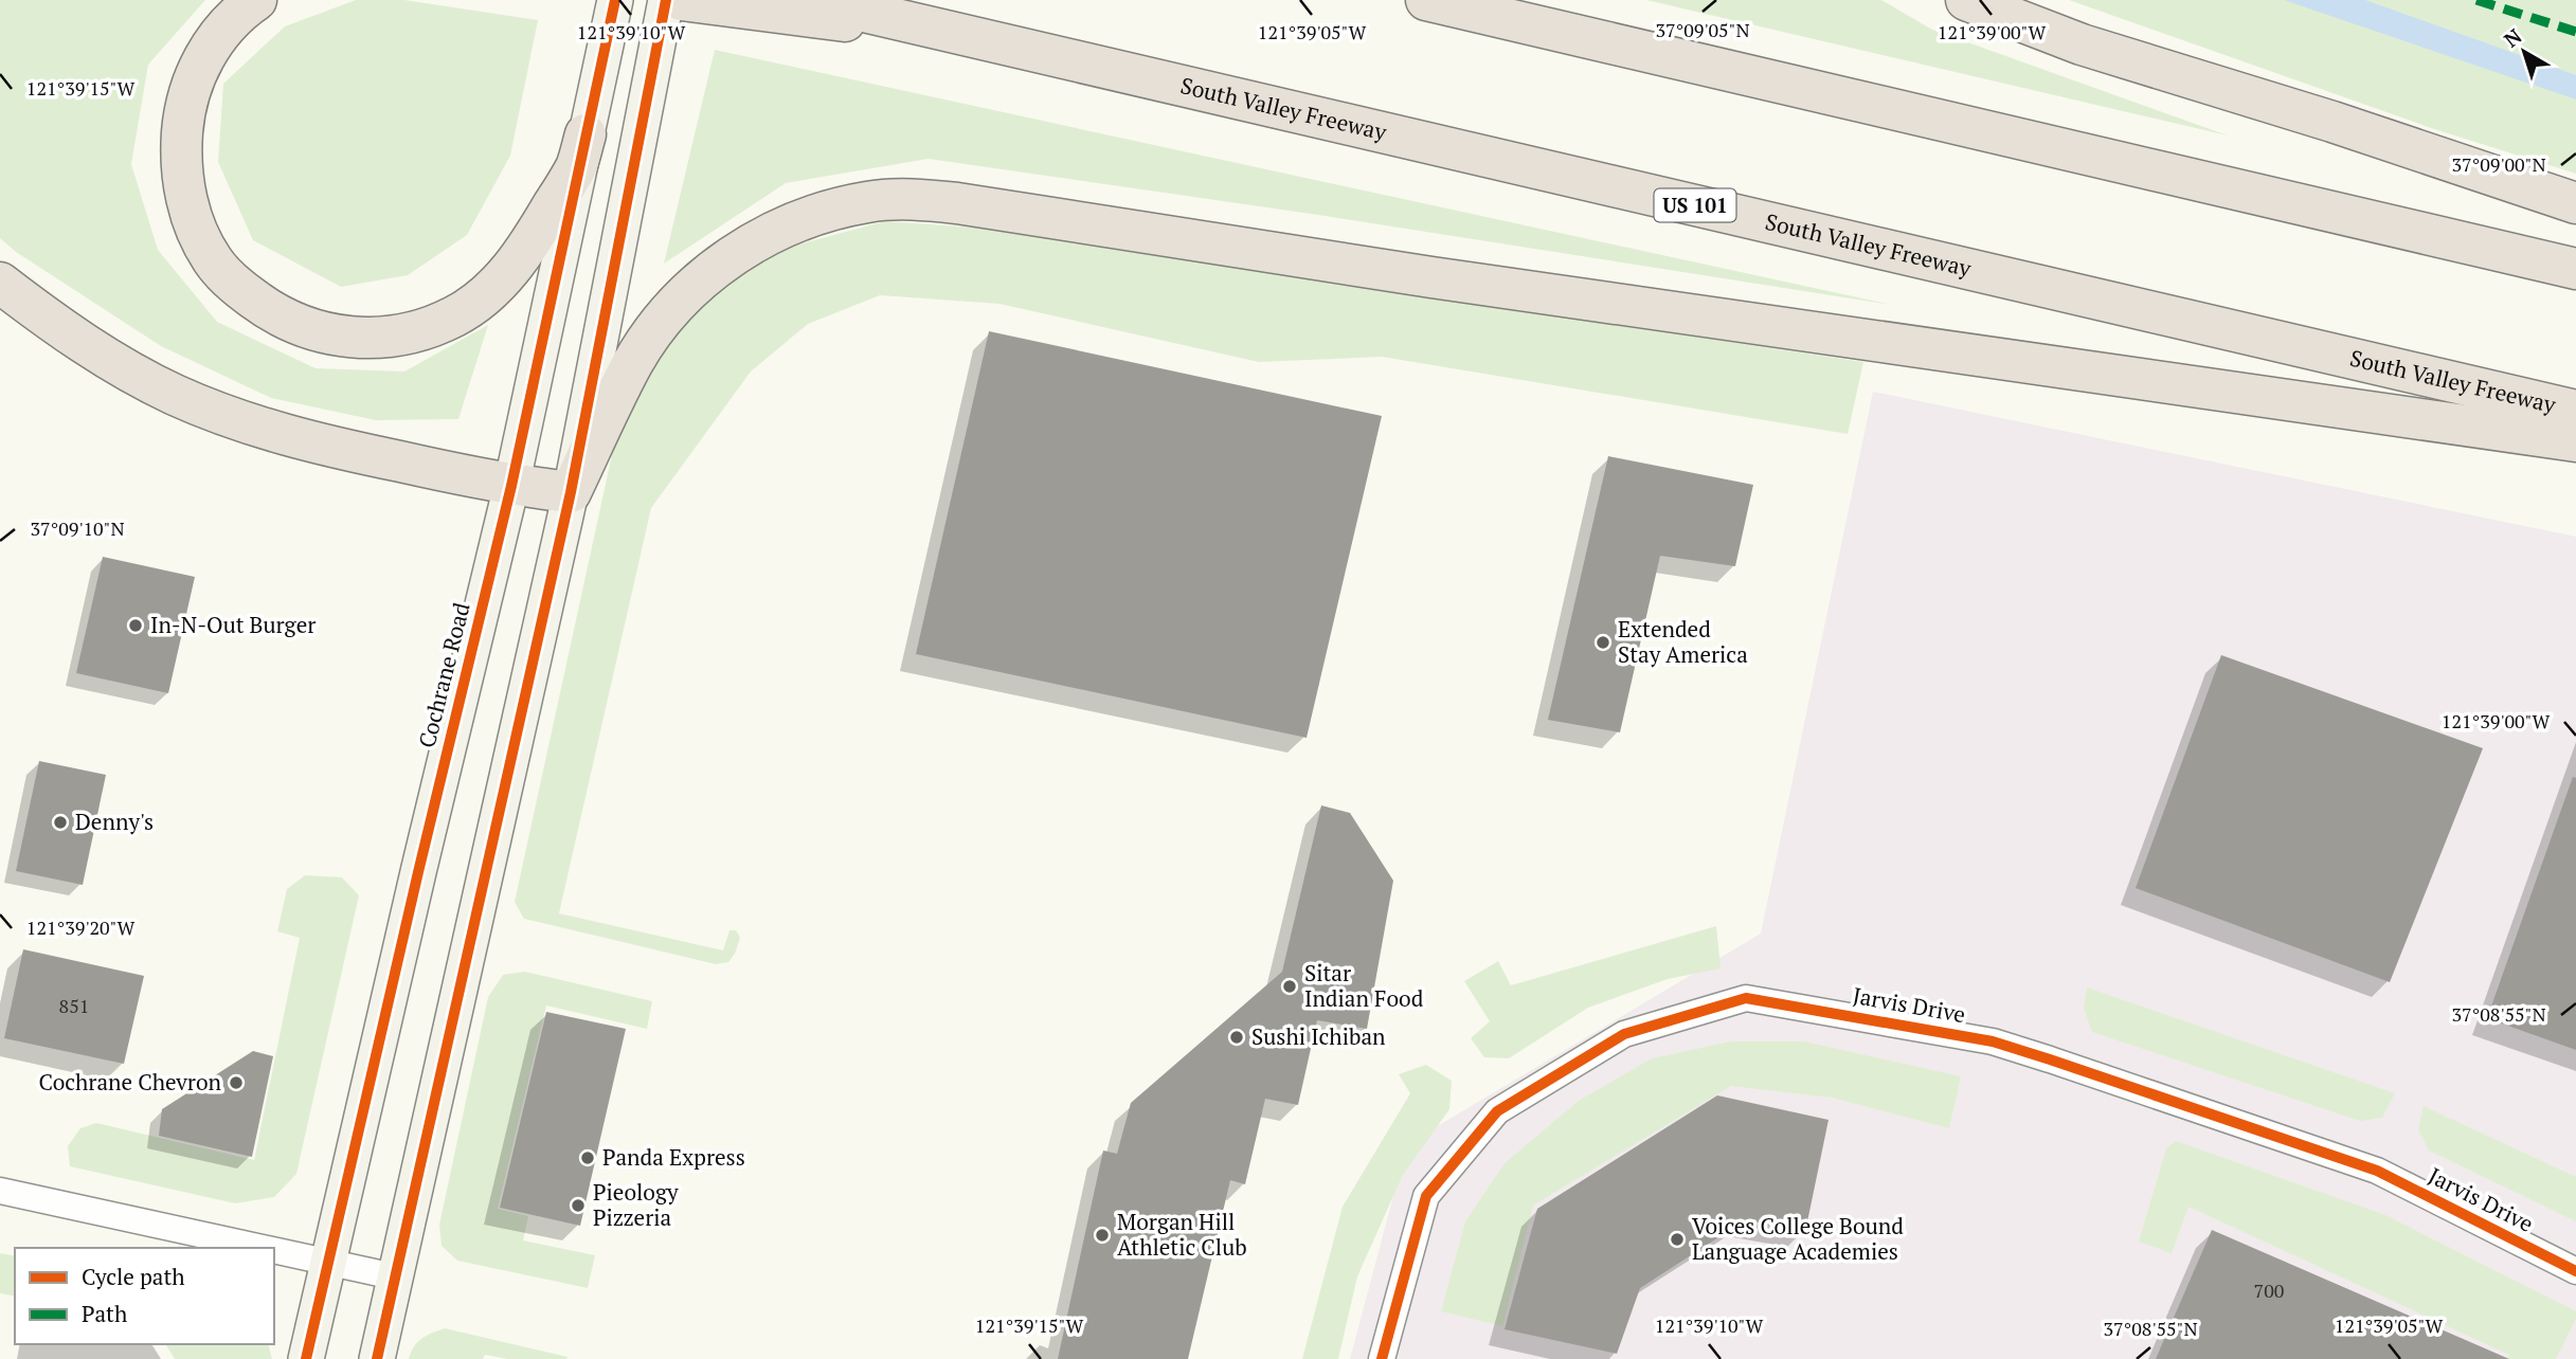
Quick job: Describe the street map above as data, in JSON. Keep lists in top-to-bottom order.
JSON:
{
  "streets": {
    "highway": ["South Valley Freeway", "US 101"],
    "main road": ["Cochrane Road"],
    "street": ["Jarvis Drive"]
  },
  "places": [
    "In-N-Out Burger",
    "Extended Stay America",
    "Denny's",
    "Sitar Indian Food",
    "Sushi Ichiban",
    "Cochrane Chevron",
    "Panda Express",
    "Pieology Pizzeria",
    "Morgan Hill Athletic Club",
    "Voices College Bound Language Academies"
  ],
  "house_numbers": ["851", "700"],
  "legend": ["Cycle path", "Path"],
  "north": "top left",
  "coordinates": [
    "37°09'05\"N",
    "121°39'05\"W",
    "121°39'10\"W",
    "121°39'00\"W",
    "121°39'15\"W",
    "37°09'00\"N",
    "37°09'10\"N",
    "121°39'20\"W",
    "37°08'55\"N"
  ]
}
